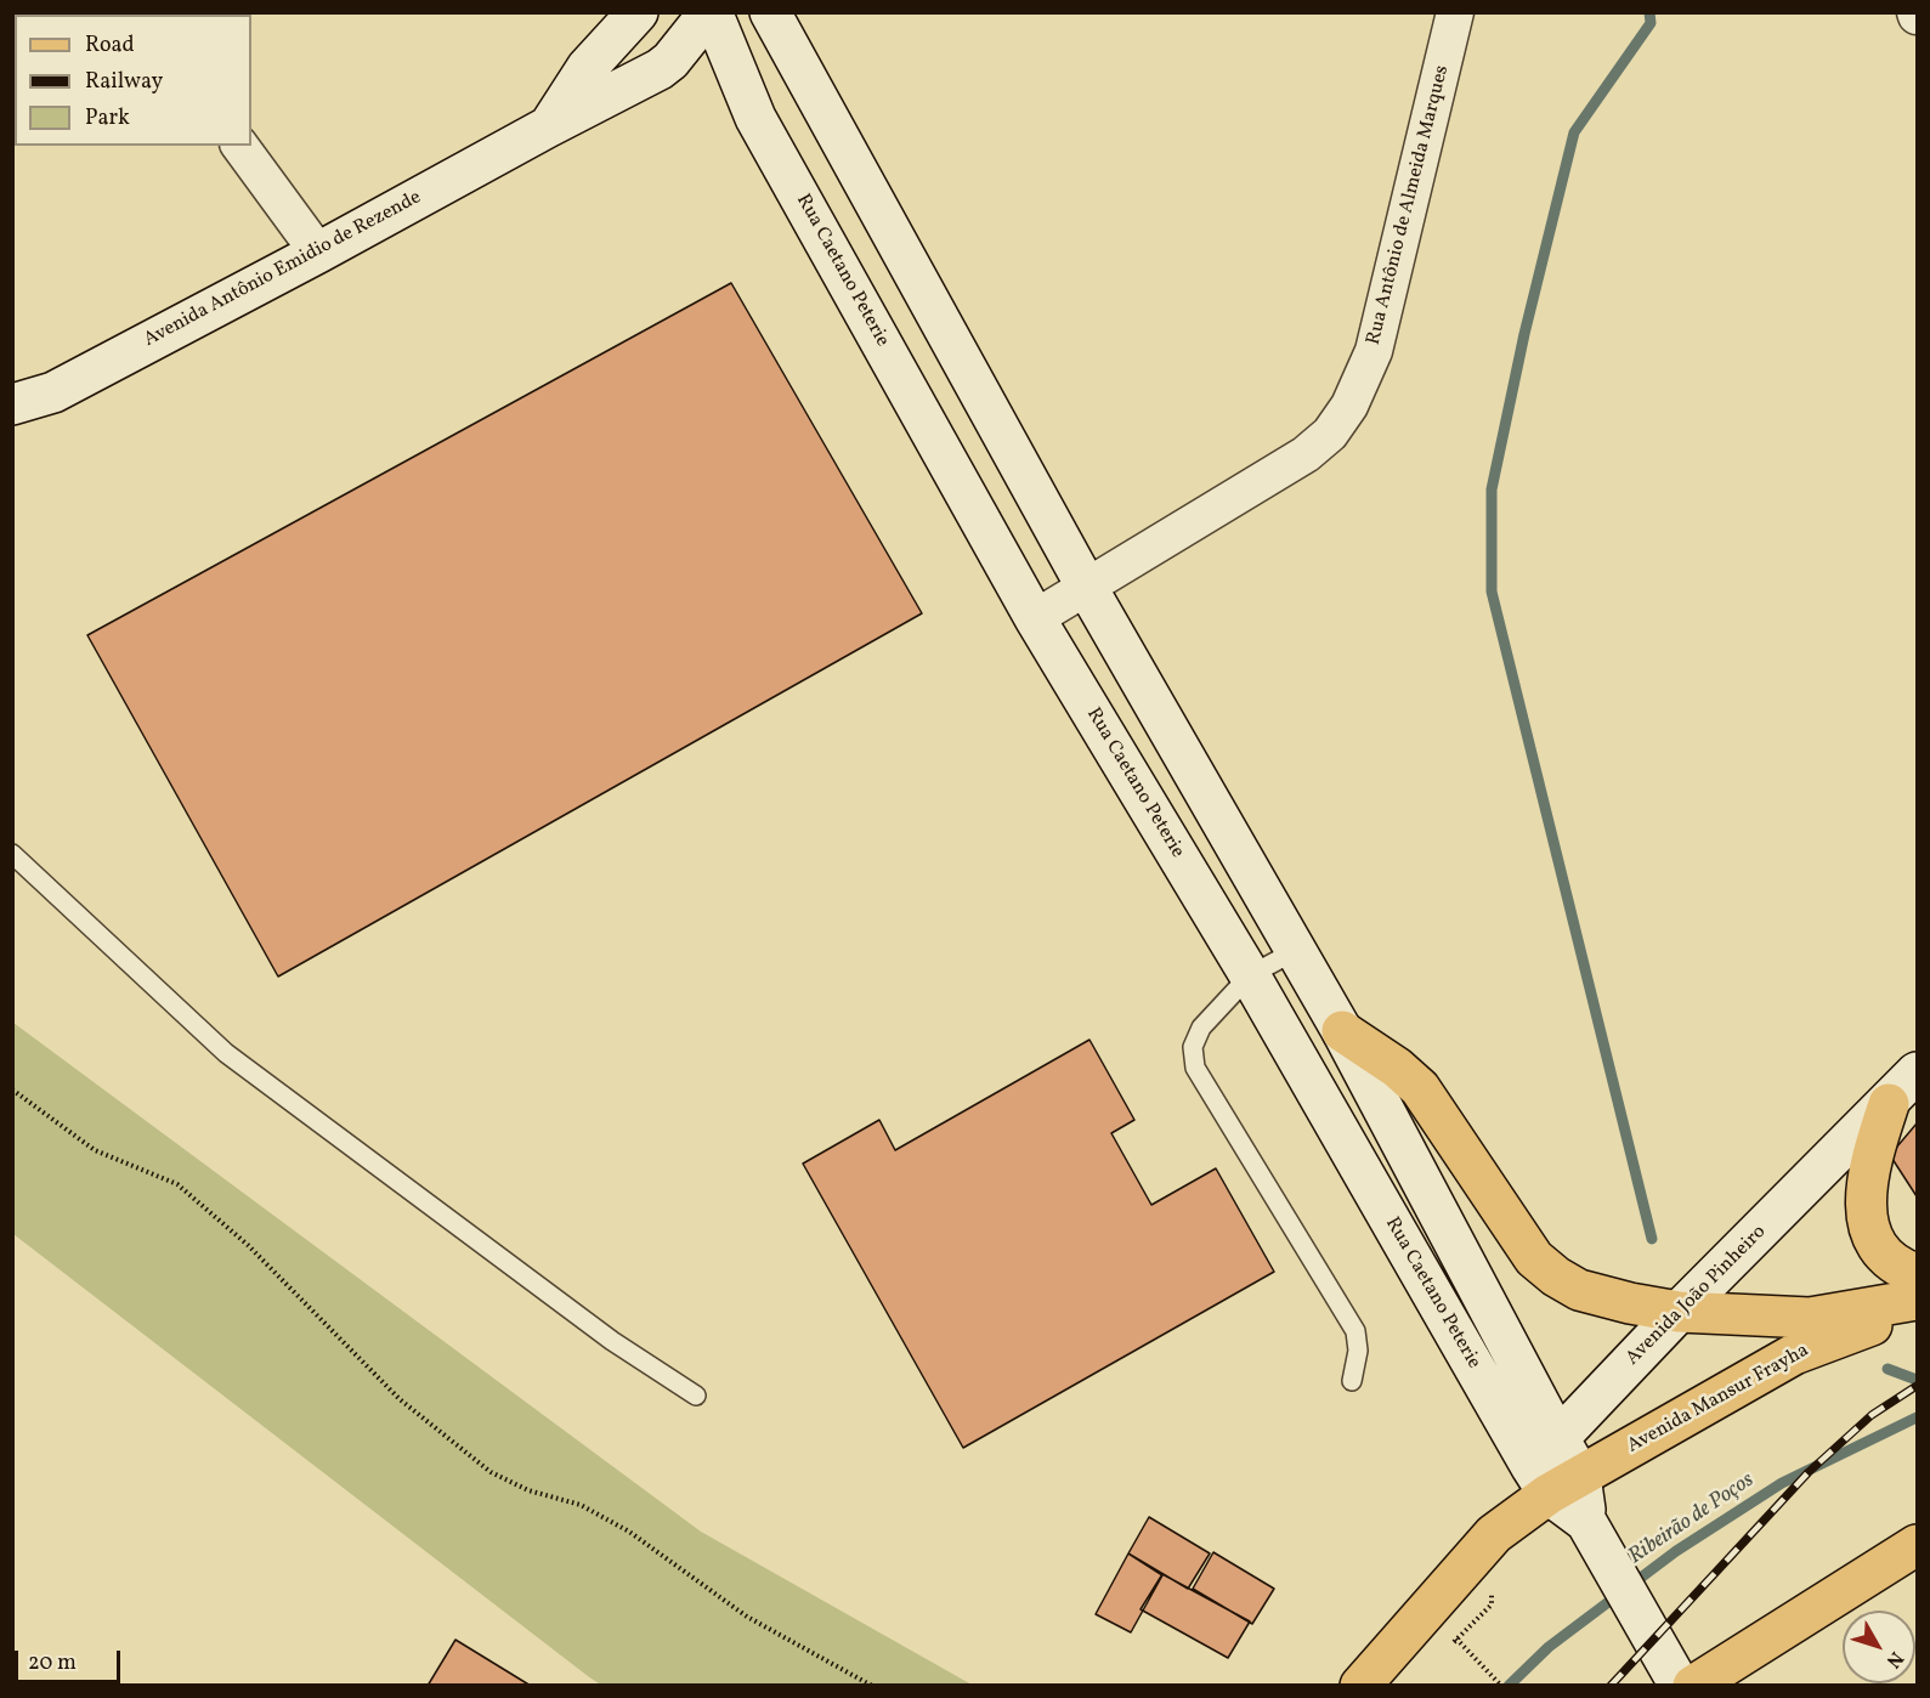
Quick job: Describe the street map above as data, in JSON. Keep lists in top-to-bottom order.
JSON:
{
  "streets": {
    "main road": ["Avenida Mansur Frayha"],
    "street": [
      "Rua Antônio de Almeida Marques",
      "Avenida Antônio Emidio de Rezende",
      "Rua Caetano Peterie",
      "Avenida João Pinheiro"
    ]
  },
  "crossings": [
    ["Rua Antônio de Almeida Marques", "Rua Caetano Peterie"],
    ["Avenida Antônio Emidio de Rezende", "Rua Caetano Peterie"],
    ["Rua Caetano Peterie", "Avenida João Pinheiro"],
    ["Rua Caetano Peterie", "Avenida Mansur Frayha"]
  ],
  "water": ["Ribeirão de Poços"],
  "legend": ["Road", "Railway", "Park"],
  "scale_bar": "20 m",
  "north": "bottom right"
}
